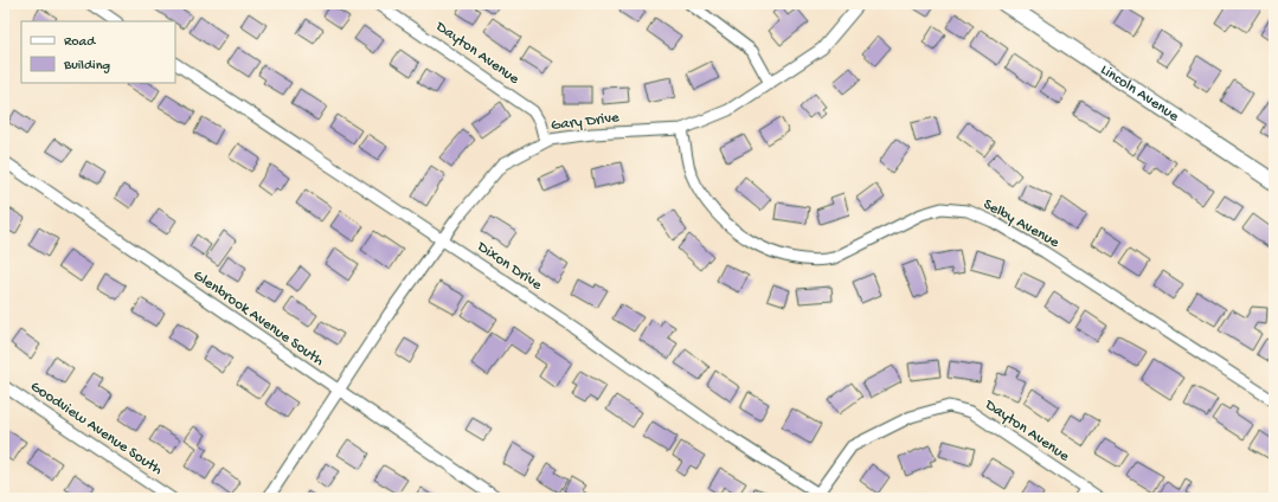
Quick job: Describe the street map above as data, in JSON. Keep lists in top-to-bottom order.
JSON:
{
  "streets": {
    "street": [
      "Dayton Avenue",
      "Lincoln Avenue",
      "Gary Drive",
      "Selby Avenue",
      "Dixon Drive",
      "Glenbrook Avenue South",
      "Goodview Avenue South"
    ]
  },
  "crossings": [
    ["Dayton Avenue", "Gary Drive"],
    ["Dayton Avenue", "Dixon Drive"],
    ["Gary Drive", "Selby Avenue"],
    ["Gary Drive", "Dixon Drive"],
    ["Gary Drive", "Glenbrook Avenue South"]
  ],
  "legend": ["Road", "Building"]
}
